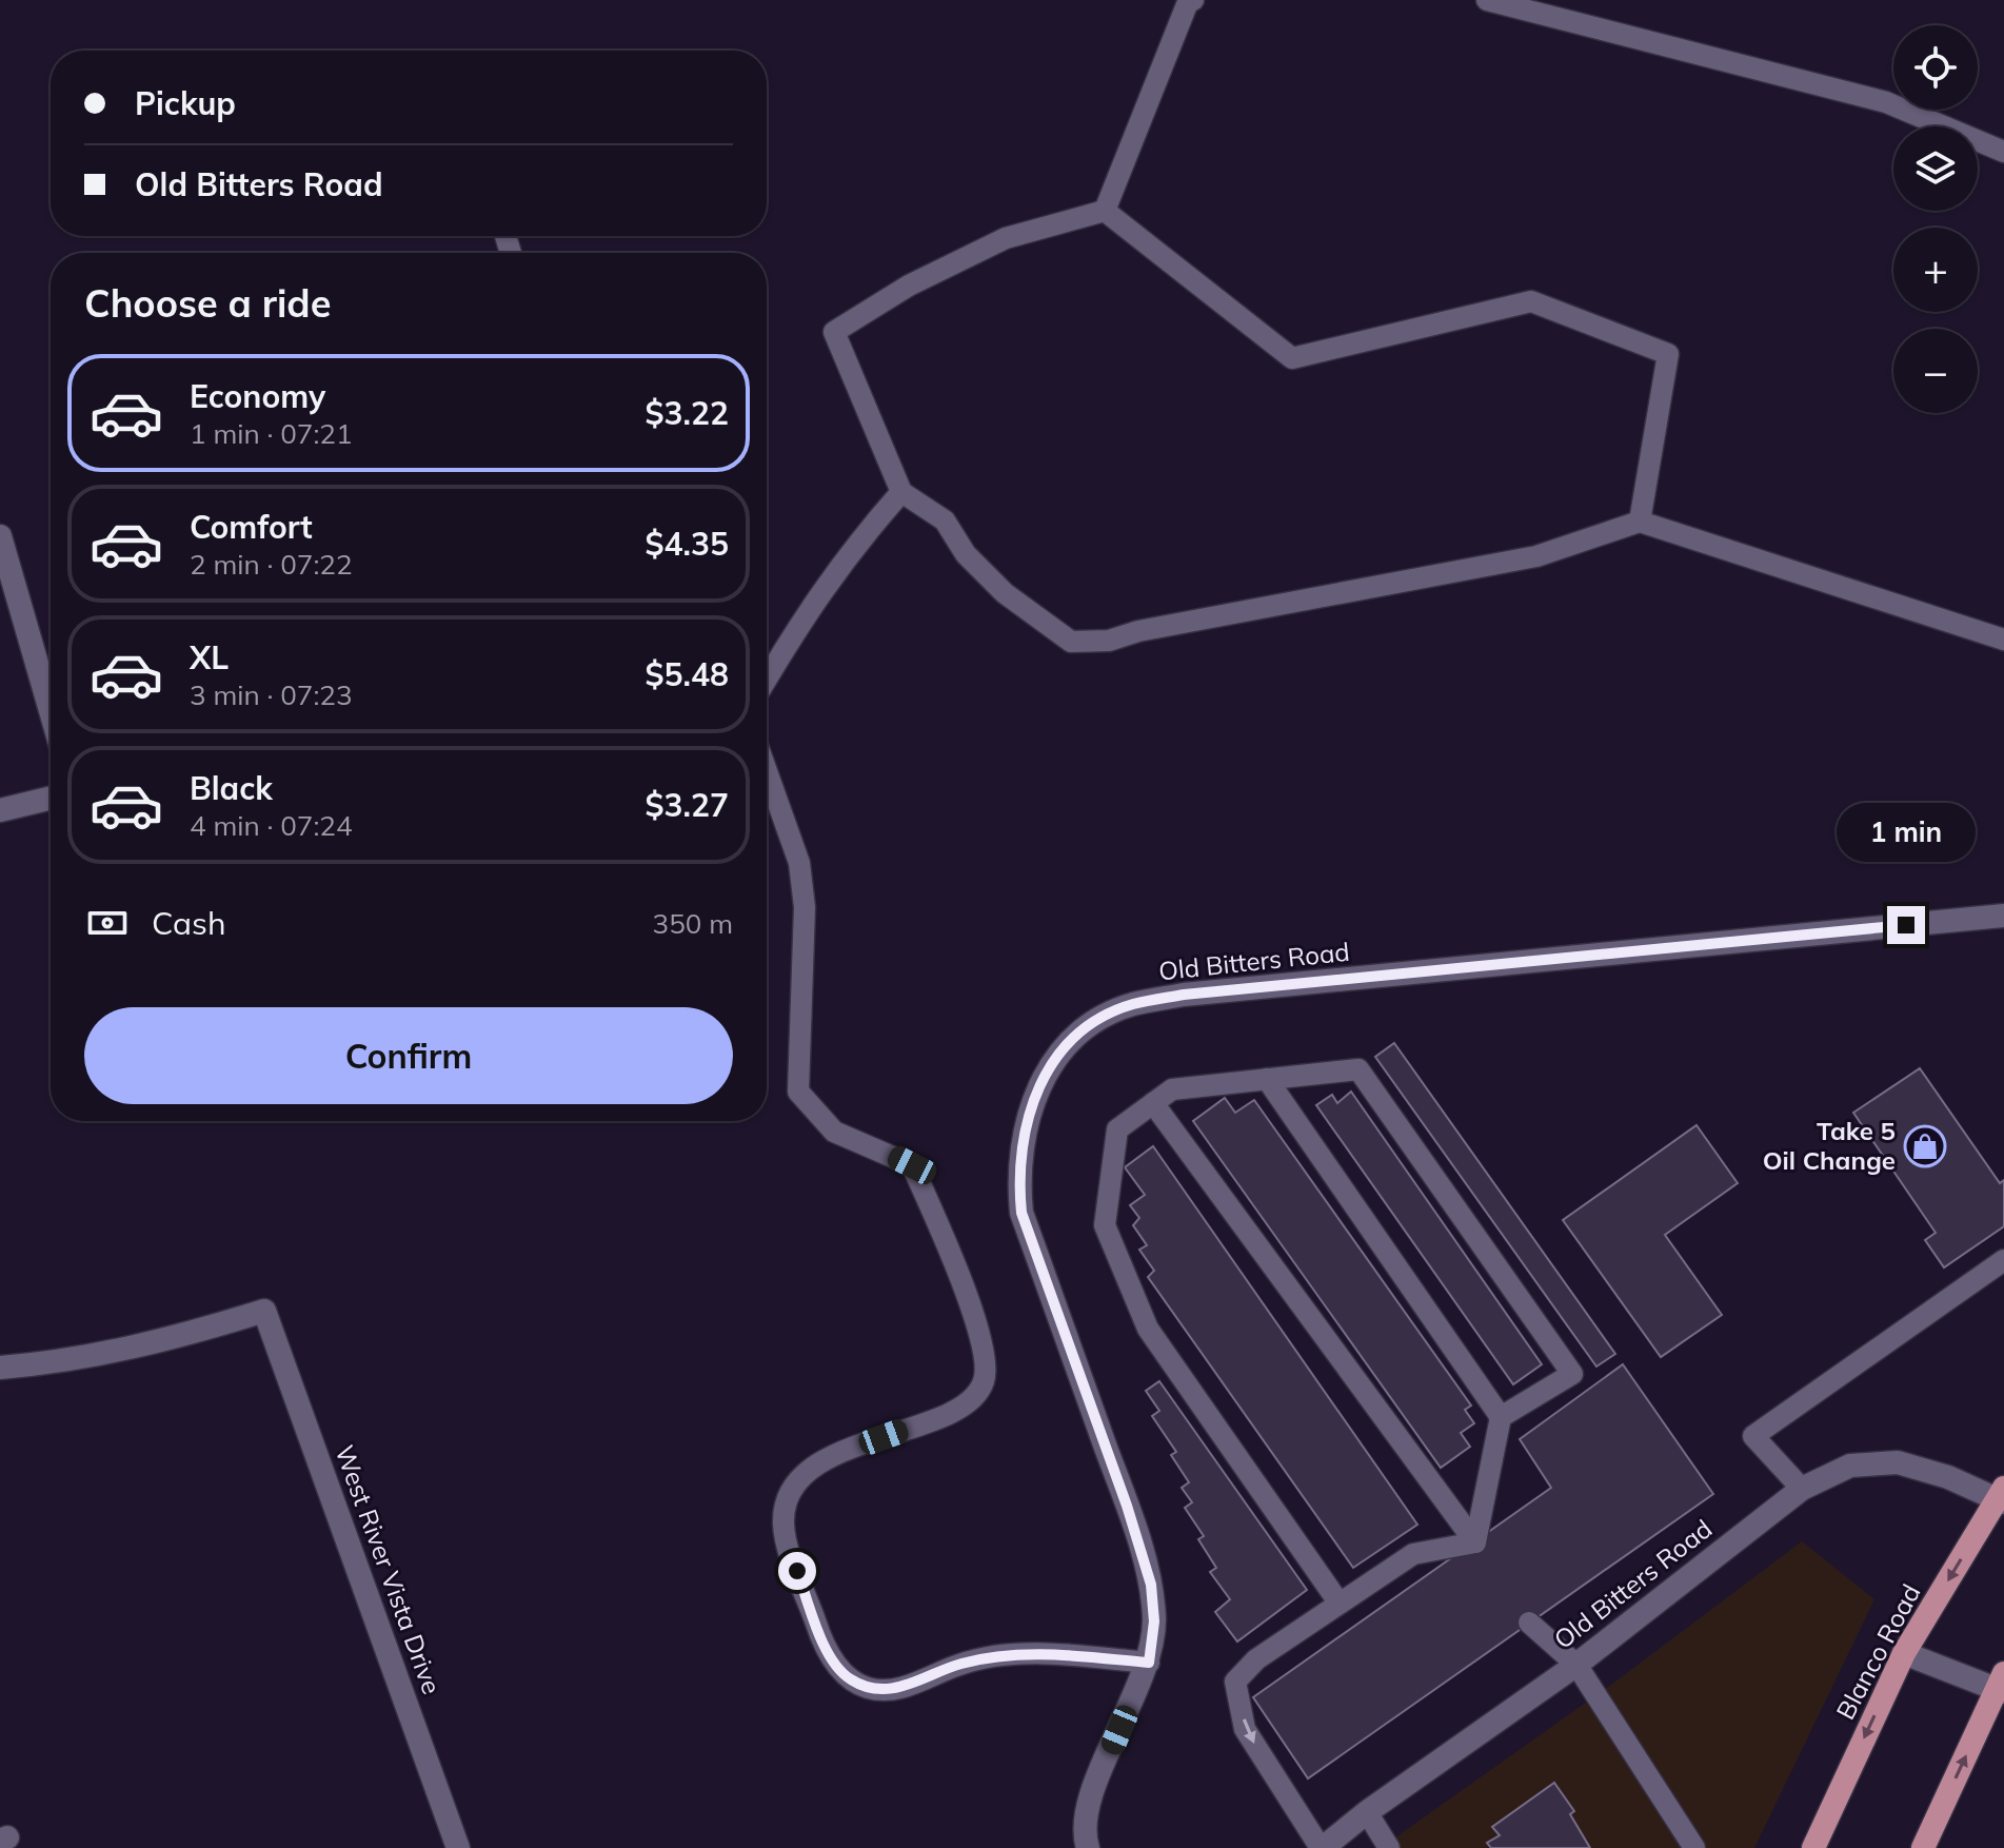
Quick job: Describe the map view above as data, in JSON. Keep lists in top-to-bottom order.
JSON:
{
  "streets": {
    "main road": ["Blanco Road"],
    "street": ["Old Bitters Road", "West River Vista Drive"]
  },
  "crossings": [
    ["Old Bitters Road", "Blanco Road"]
  ],
  "places": {
    "shop": ["Take 5 Oil Change"]
  },
  "page": {
    "map_buttons": ["+", "−"],
    "banner": ["Pickup", "Old Bitters Road"],
    "heading": "Choose a ride",
    "list": [
      {
        "name": "Economy",
        "note": "1 min · 07:21",
        "value": "$3.22"
      },
      {
        "name": "Comfort",
        "note": "2 min · 07:22",
        "value": "$4.35"
      },
      {
        "name": "XL",
        "note": "3 min · 07:23",
        "value": "$5.48"
      },
      {
        "name": "Black",
        "note": "4 min · 07:24",
        "value": "$3.27"
      }
    ],
    "bubble": "1 min",
    "pay": ["Cash", "350 m"],
    "buttons": "Confirm"
  }
}
